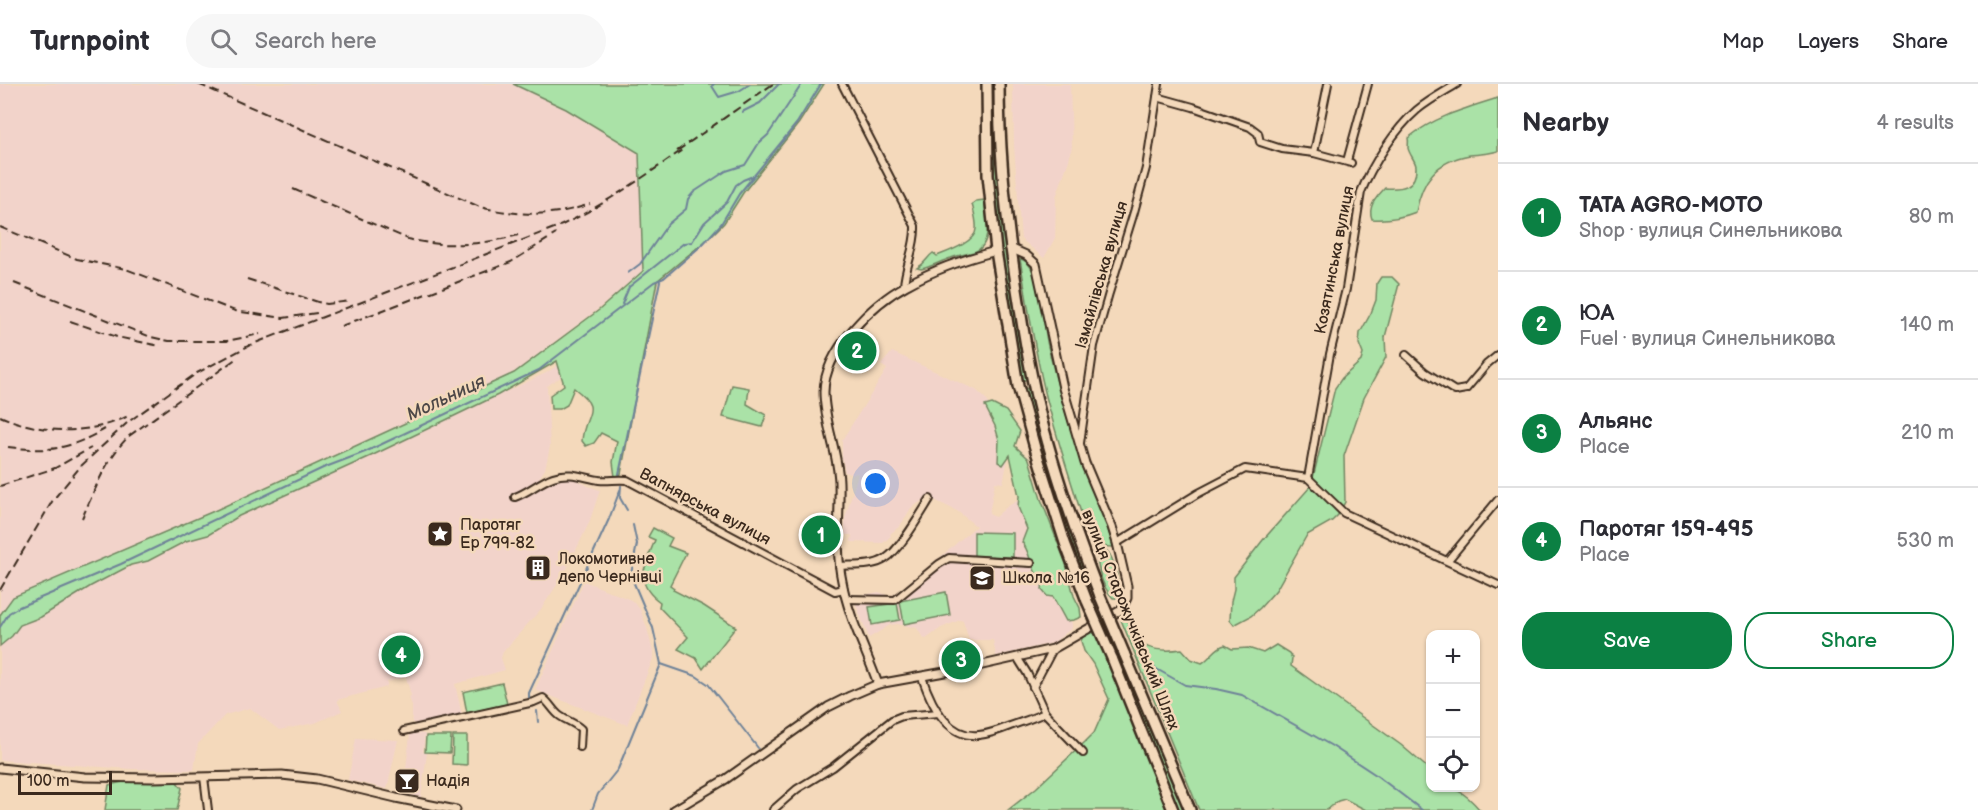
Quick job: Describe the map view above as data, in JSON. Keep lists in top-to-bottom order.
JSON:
{
  "streets": {
    "main road": ["вулиця Старожучківський Шлях"],
    "street": ["Козятинська вулиця", "Ізмайлівська вулиця", "Вапнярська вулиця"]
  },
  "water": ["Мольниця"],
  "places": {
    "place": ["Паротяг Ер 799-82"],
    "building": ["Локомотивне депо Чернівці"],
    "school or university": ["Школа №16"],
    "bar": ["Надія"]
  },
  "scale_bar": "100 m",
  "page": {
    "header": "Turnpoint",
    "search": "Search here",
    "nav": ["Map", "Layers", "Share"],
    "heading": ["Nearby", "4 results"],
    "list": [
      {
        "mark": "1",
        "name": "TATA AGRO-MOTO",
        "note": "Shop · вулиця Синельникова",
        "value": "80 m"
      },
      {
        "mark": "2",
        "name": "ЮА",
        "note": "Fuel · вулиця Синельникова",
        "value": "140 m"
      },
      {
        "mark": "3",
        "name": "Альянс",
        "note": "Place",
        "value": "210 m"
      },
      {
        "mark": "4",
        "name": "Паротяг 159-495",
        "note": "Place",
        "value": "530 m"
      }
    ],
    "pins": [
      "2",
      "1",
      "4",
      "3"
    ],
    "buttons": ["Save", "Share"],
    "map_buttons": ["+", "−"],
    "scale": "100 m"
  }
}
